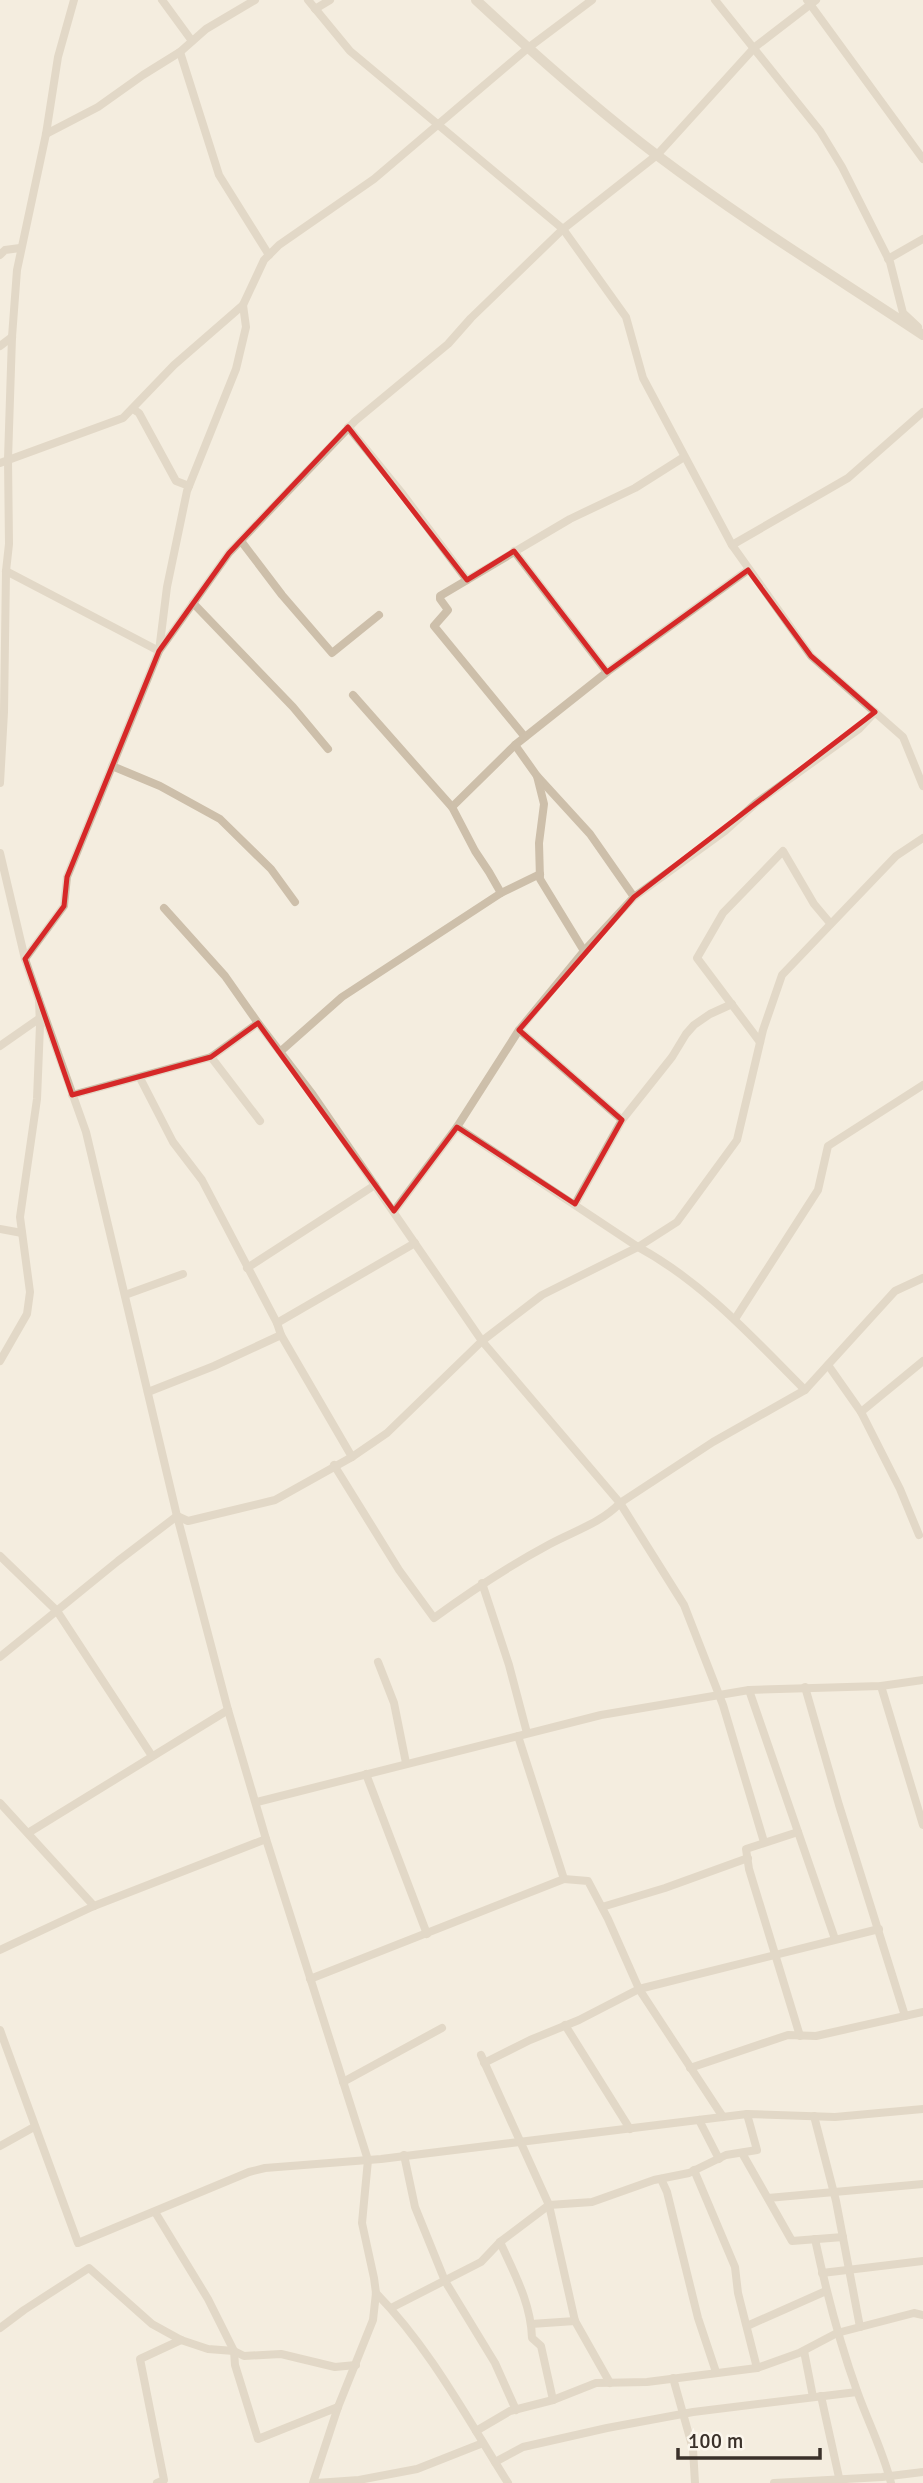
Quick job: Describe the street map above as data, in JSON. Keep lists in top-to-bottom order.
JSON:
{
  "scale_bar": "100 m"
}
